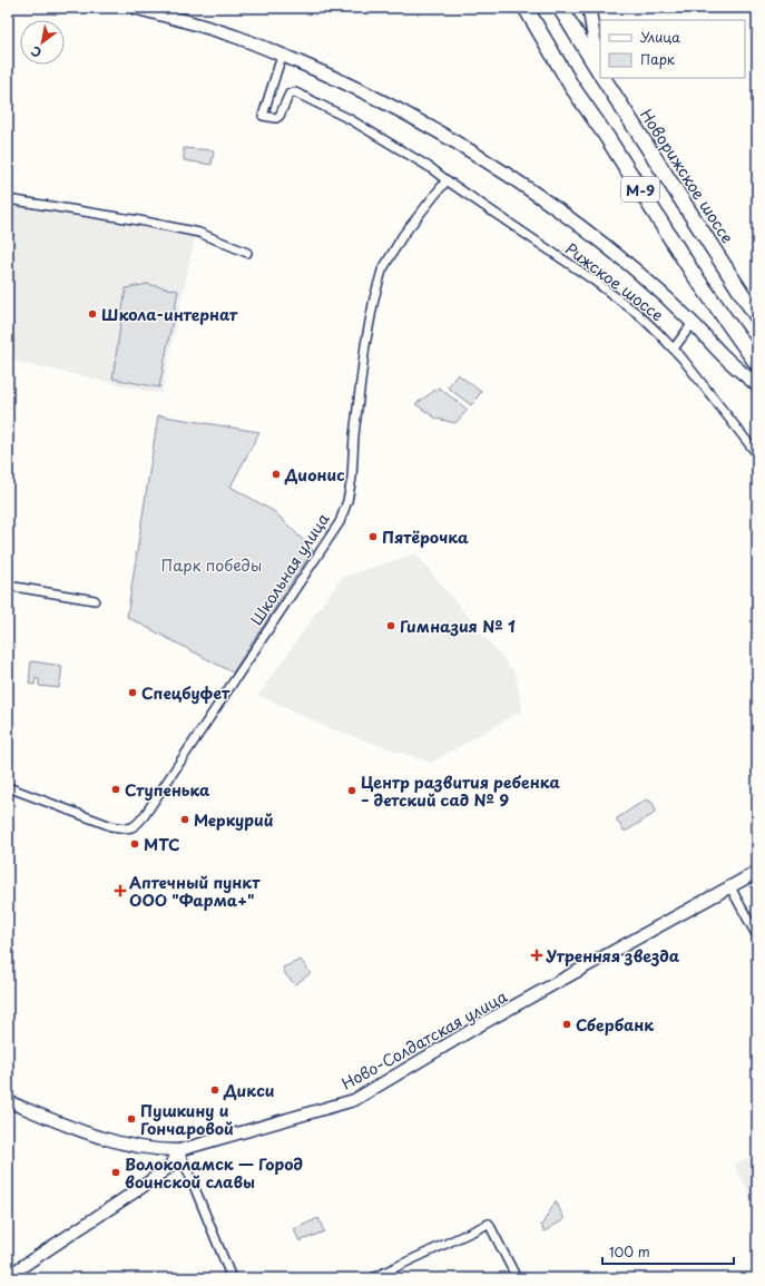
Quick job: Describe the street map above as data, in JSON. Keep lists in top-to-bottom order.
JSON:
{
  "streets": {
    "highway": ["Новорижское шоссе", "М-9"],
    "main road": ["Ново-Солдатская улица"],
    "street": ["Рижское шоссе", "Школьная улица"]
  },
  "crossings": [
    ["Рижское шоссе", "Школьная улица"]
  ],
  "parks": ["Парк победы"],
  "places": {
    "other": [
      "Школа-интернат",
      "Дионис",
      "Пятёрочка",
      "Гимназия № 1",
      "Спецбуфет",
      "Ступенька",
      "Центр развития ребенка – детский сад № 9",
      "Меркурий",
      "МТС",
      "Сбербанк",
      "Дикси",
      "Пушкину и Гончаровой",
      "Волоколамск — Город воинской славы"
    ],
    "health": ["Аптечный пункт ООО \"Фарма+\"", "Утренняя звезда"]
  },
  "legend": ["Улица", "Парк"],
  "scale_bar": "100 m",
  "north": "bottom left"
}
